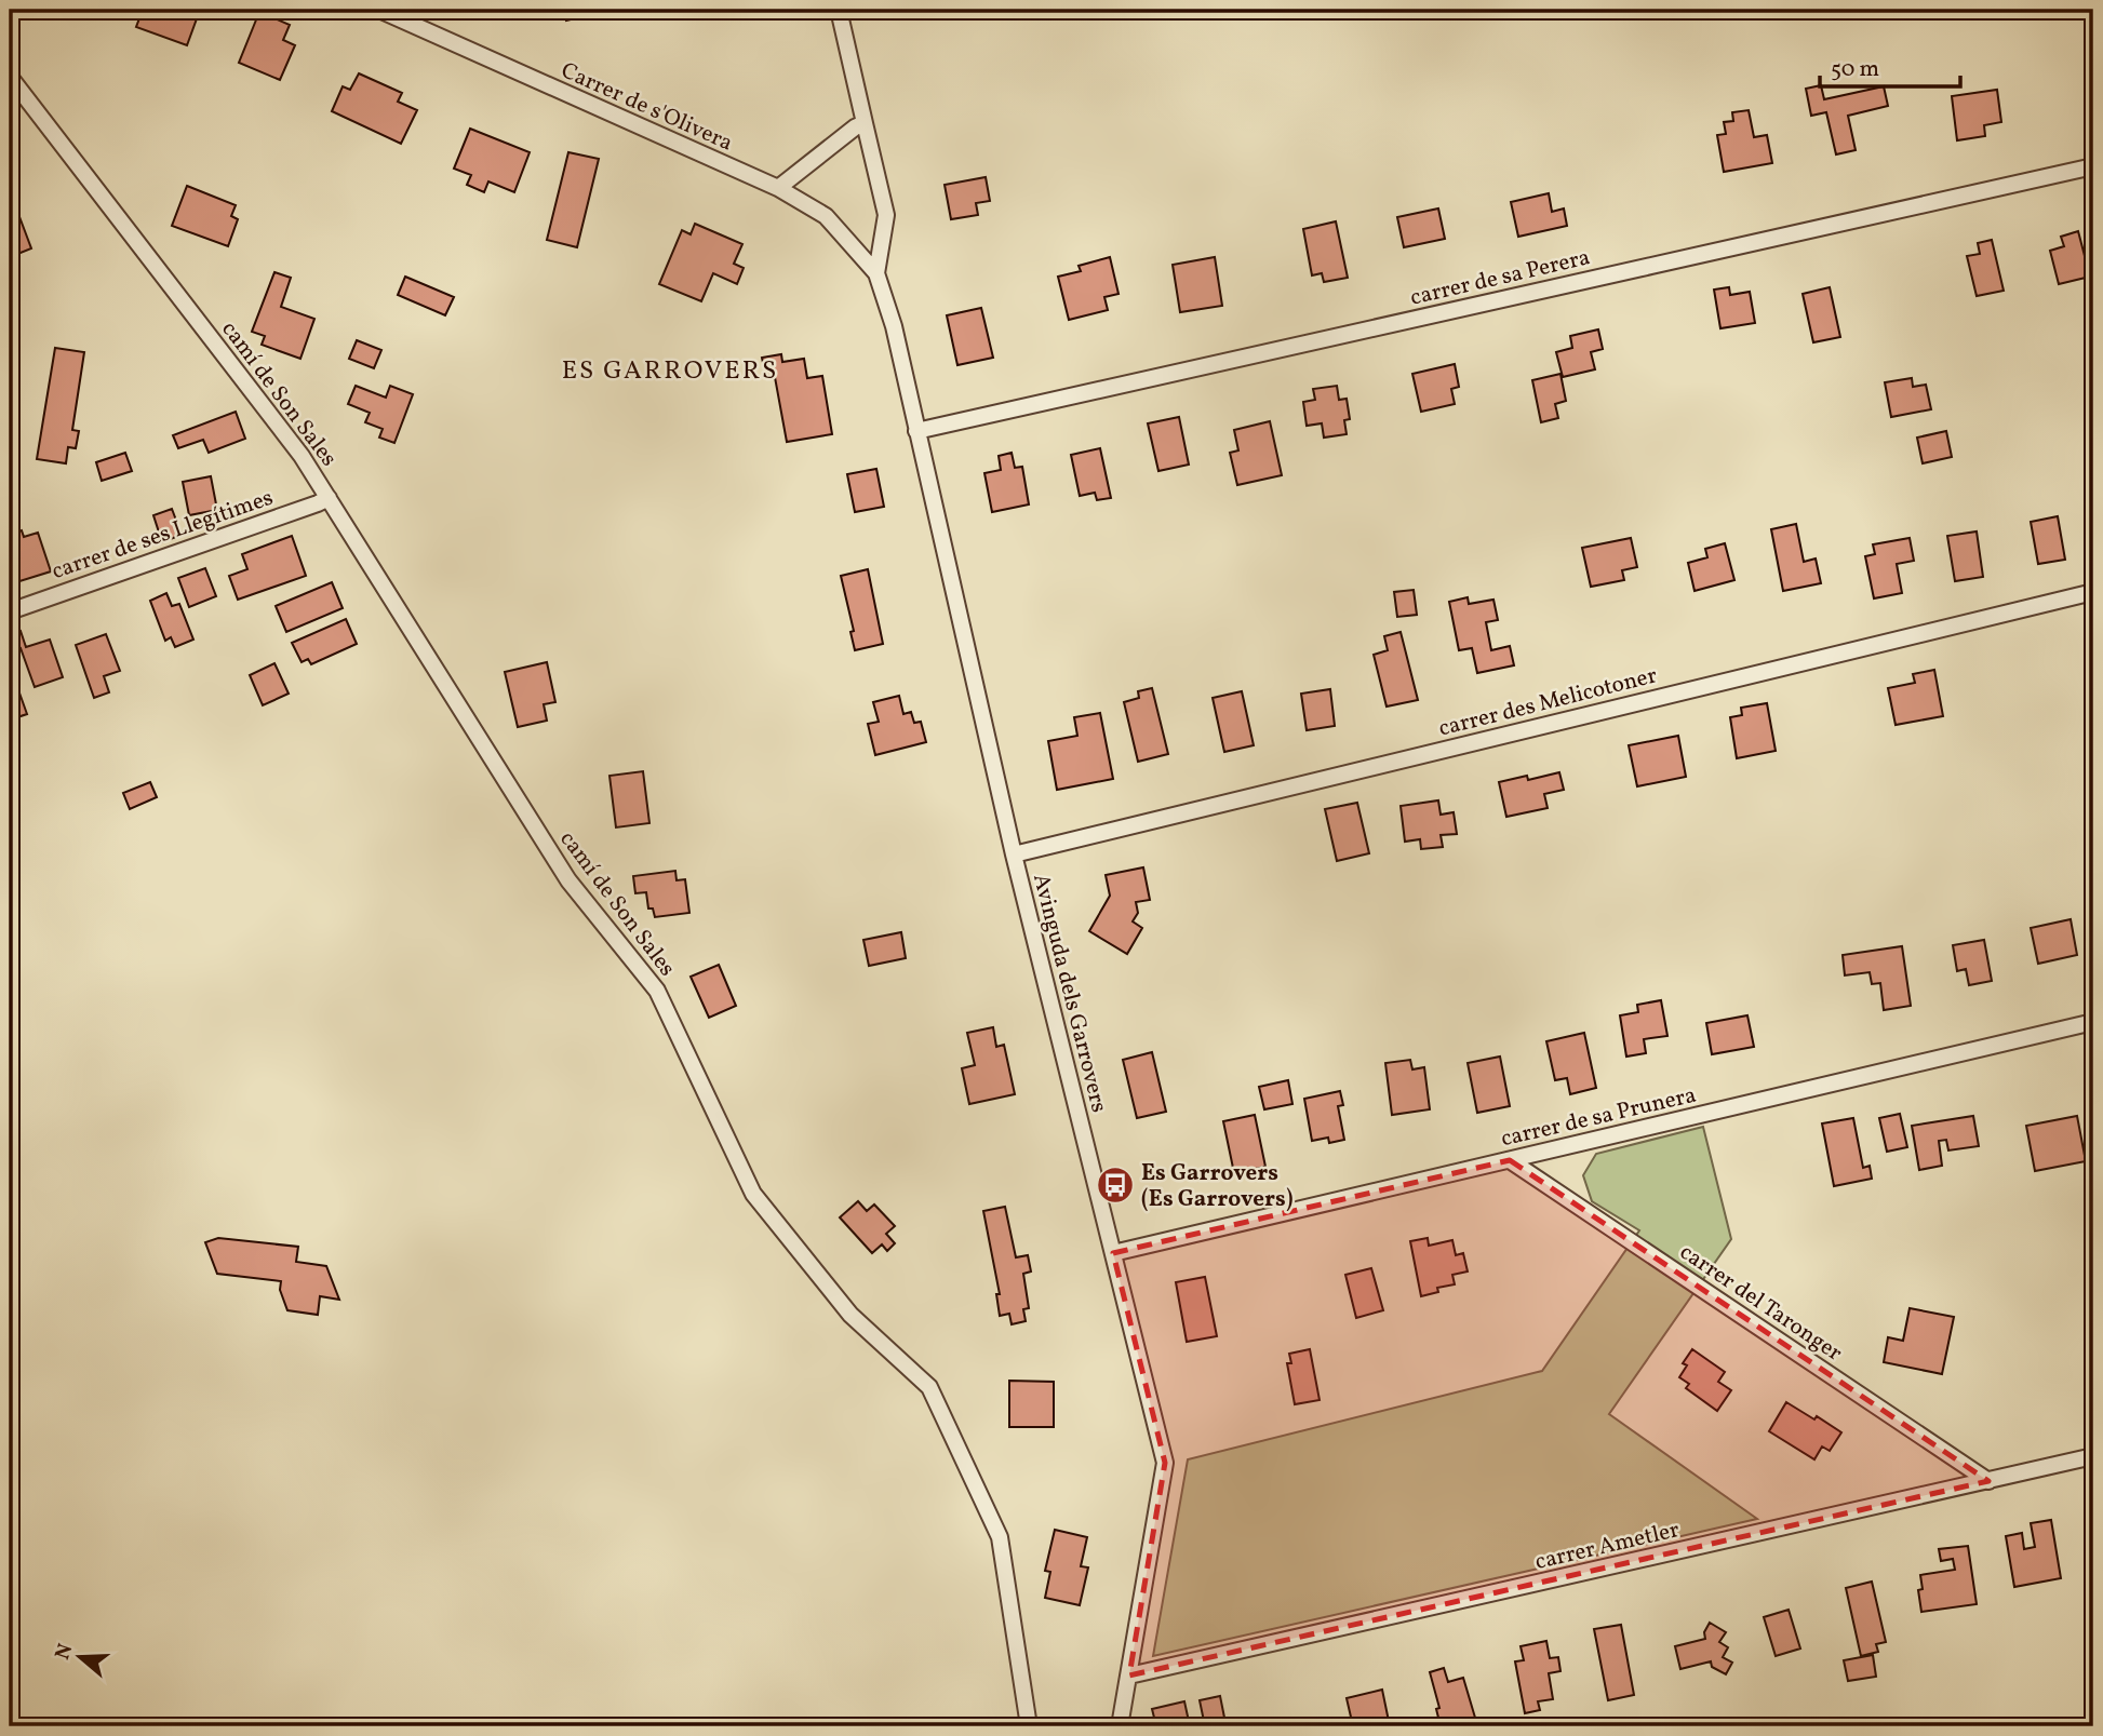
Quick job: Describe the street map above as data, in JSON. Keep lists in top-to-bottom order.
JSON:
{
  "streets": {
    "street": [
      "Carrer de s'Olivera",
      "carrer de sa Perera",
      "camí de Son Sales",
      "carrer de ses Llegítimes",
      "carrer des Melicotoner",
      "Avinguda dels Garrovers",
      "carrer de sa Prunera",
      "carrer del Taronger",
      "carrer Ametler"
    ]
  },
  "crossings": [
    ["Carrer de s'Olivera", "Avinguda dels Garrovers"],
    ["carrer de sa Perera", "Avinguda dels Garrovers"],
    ["camí de Son Sales", "carrer de ses Llegítimes"],
    ["carrer des Melicotoner", "Avinguda dels Garrovers"],
    ["Avinguda dels Garrovers", "carrer de sa Prunera"],
    ["Avinguda dels Garrovers", "carrer Ametler"],
    ["carrer de sa Prunera", "carrer del Taronger"],
    ["carrer del Taronger", "carrer Ametler"]
  ],
  "districts": ["ES GARROVERS"],
  "places": {
    "bus stop": ["Es Garrovers (Es Garrovers)"]
  },
  "scale_bar": "50 m",
  "north": "left"
}
